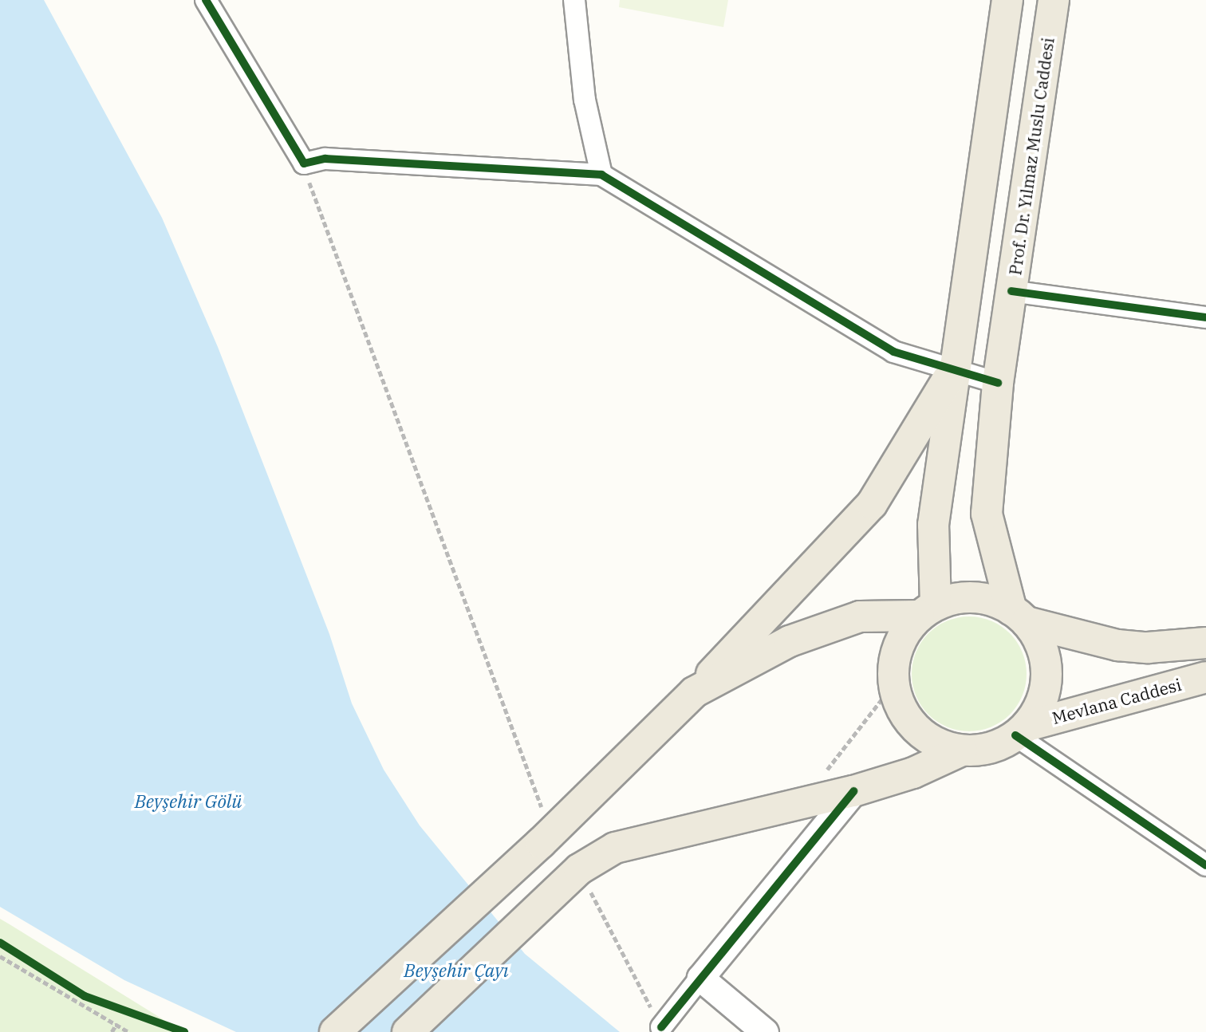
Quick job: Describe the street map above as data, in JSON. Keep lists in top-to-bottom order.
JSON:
{
  "streets": {
    "main road": ["Prof. Dr. Yılmaz Muslu Caddesi", "Mevlana Caddesi"]
  },
  "crossings": [
    ["Prof. Dr. Yılmaz Muslu Caddesi", "Mevlana Caddesi"]
  ],
  "water": ["Beyşehir Gölü", "Beyşehir Çayı"]
}
